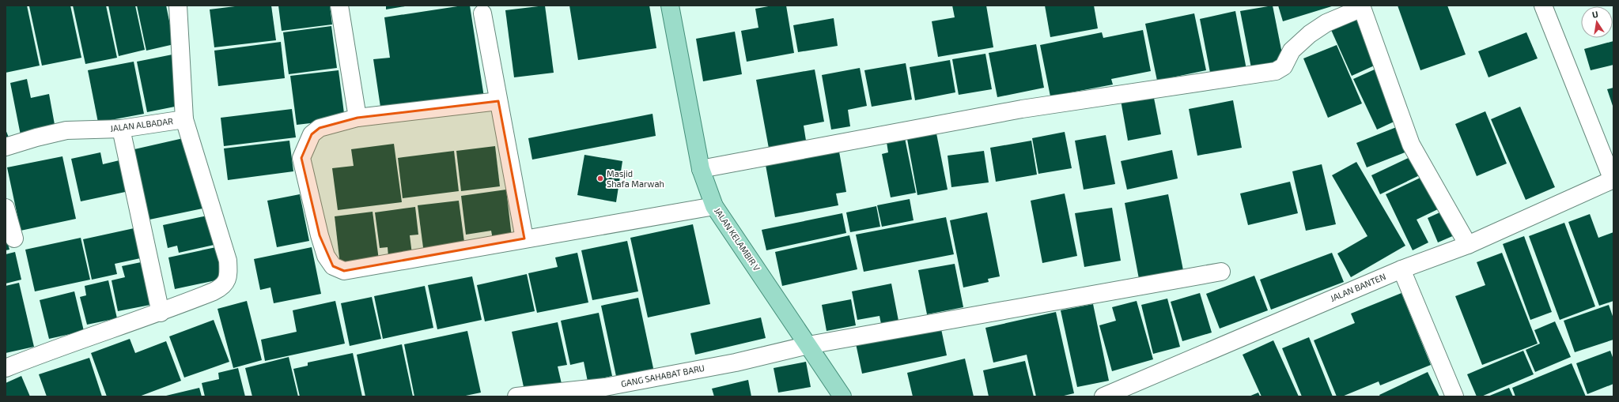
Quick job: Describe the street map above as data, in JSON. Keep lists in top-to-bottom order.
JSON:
{
  "streets": {
    "main road": ["JALAN KELAMBIR V"],
    "street": ["JALAN ALBADAR", "JALAN BANTEN", "GANG SAHABAT BARU"]
  },
  "crossings": [
    ["JALAN KELAMBIR V", "GANG SAHABAT BARU"]
  ],
  "places": ["Masjid Shafa Marwah"],
  "north": "top"
}
